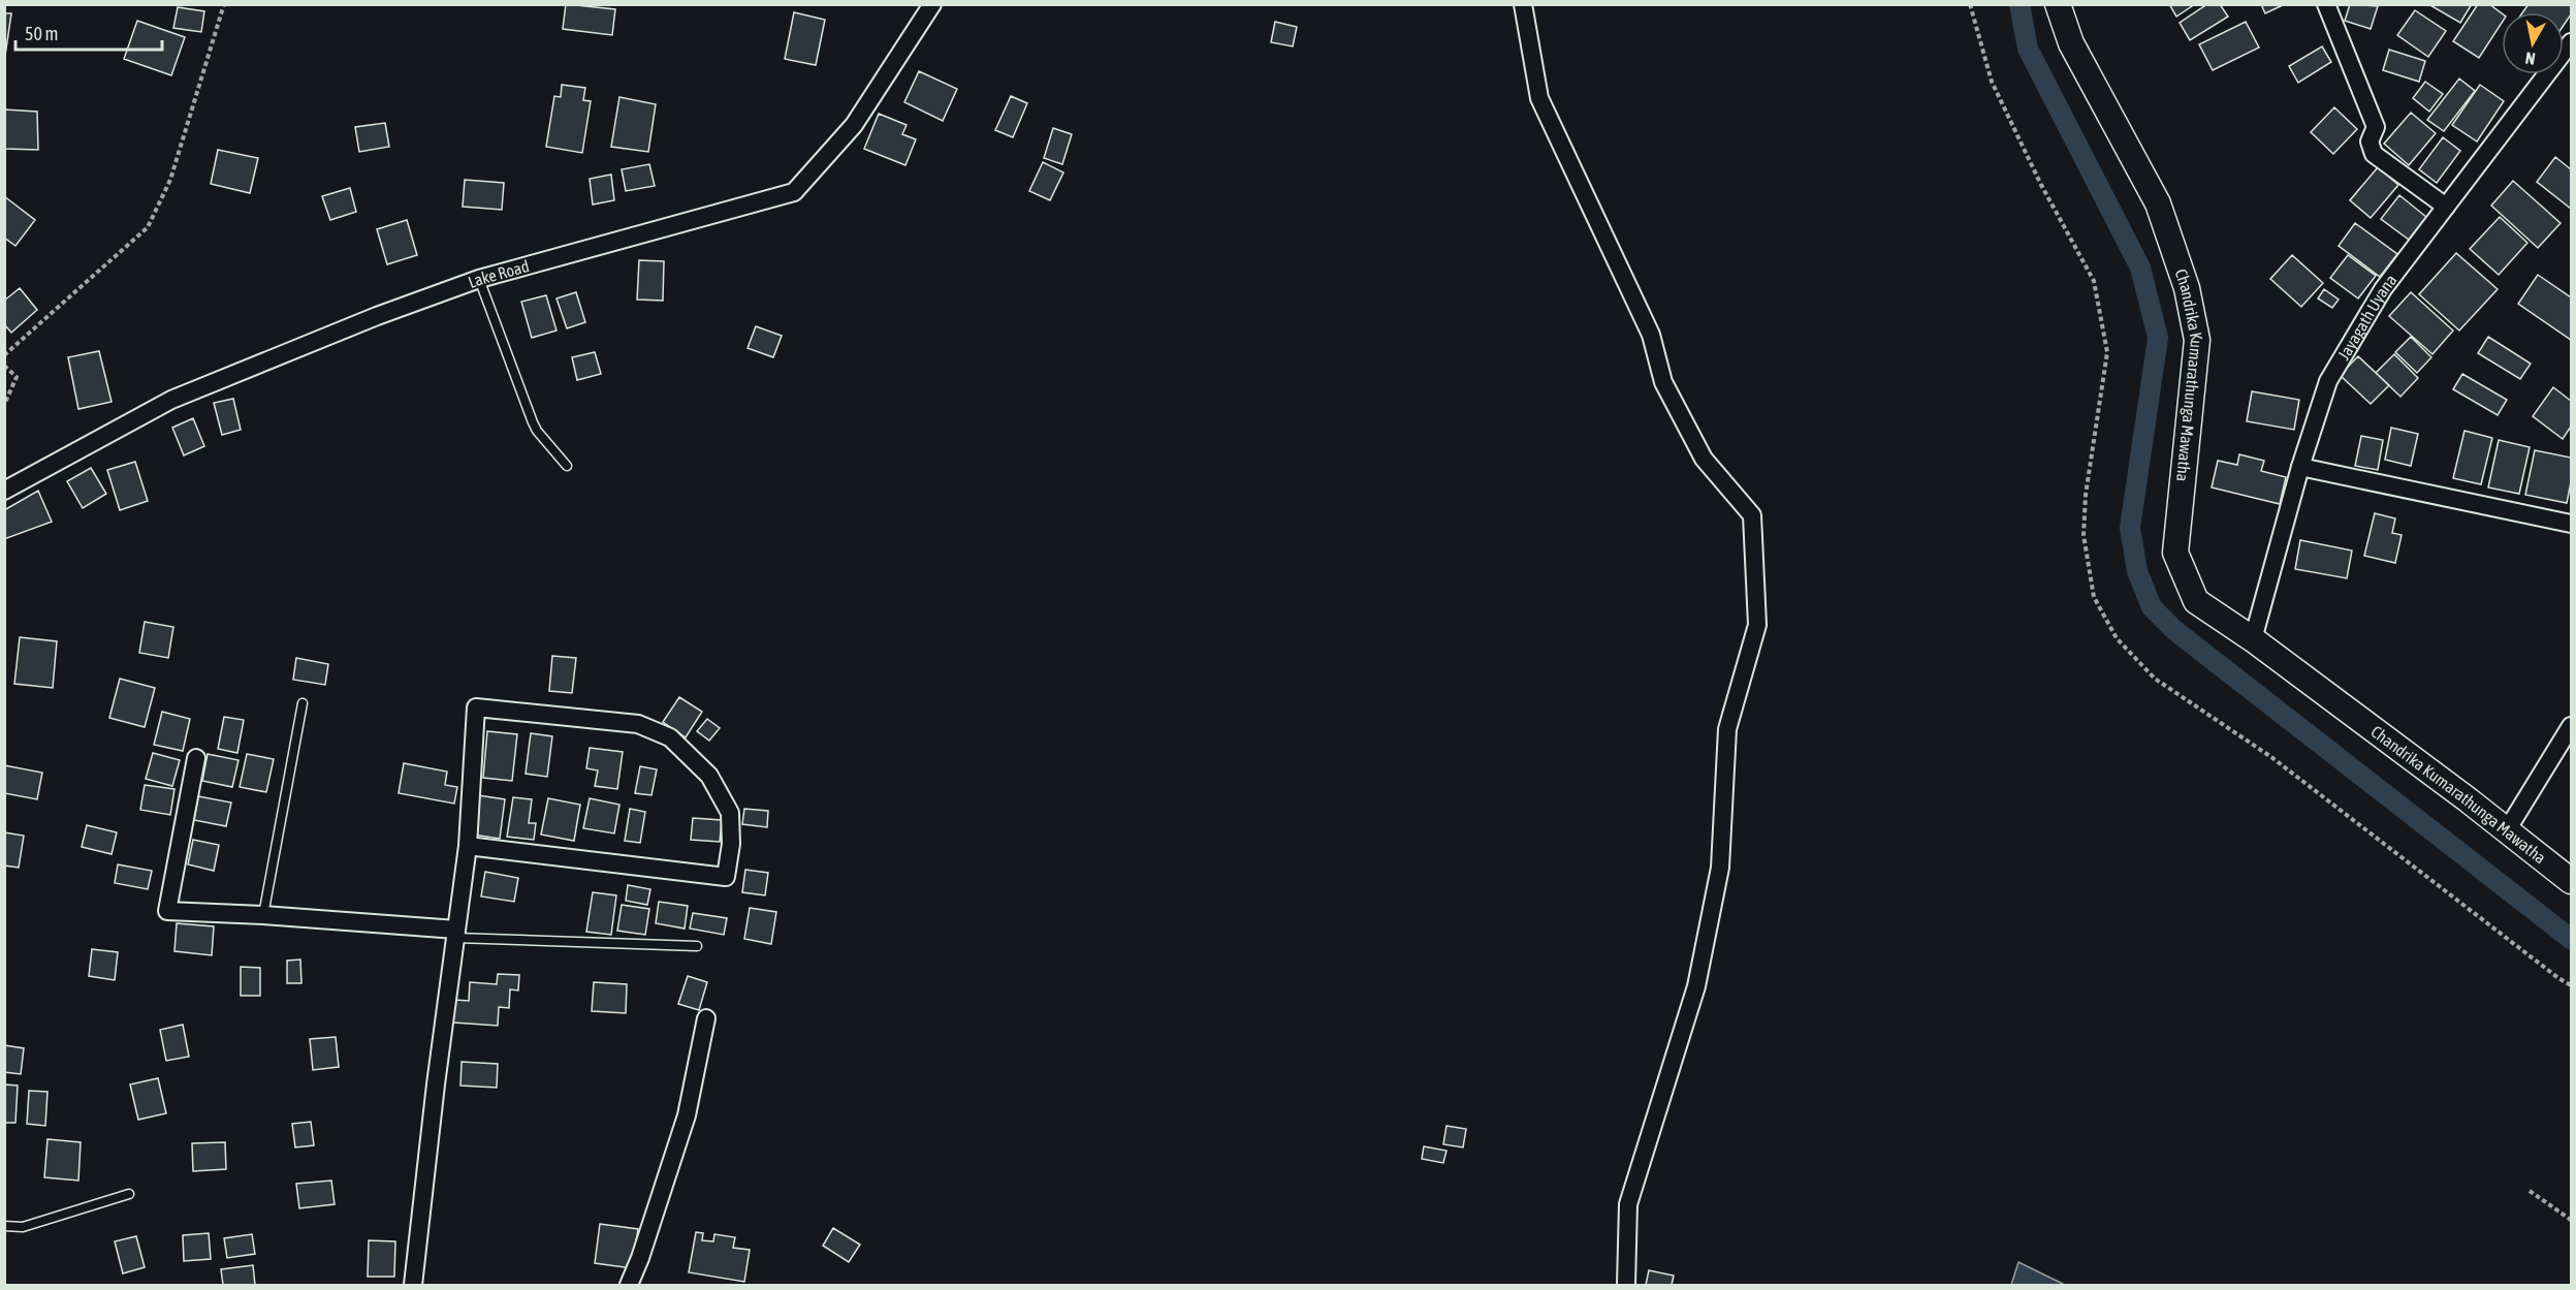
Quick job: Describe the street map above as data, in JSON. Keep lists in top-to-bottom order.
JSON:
{
  "streets": {
    "main road": ["Chandrika Kumarathunga Mawatha"],
    "street": ["Lake Road", "Jayagath Uyana"]
  },
  "crossings": [
    ["Jayagath Uyana", "Chandrika Kumarathunga Mawatha"]
  ],
  "scale_bar": "50 m",
  "north": "bottom"
}
